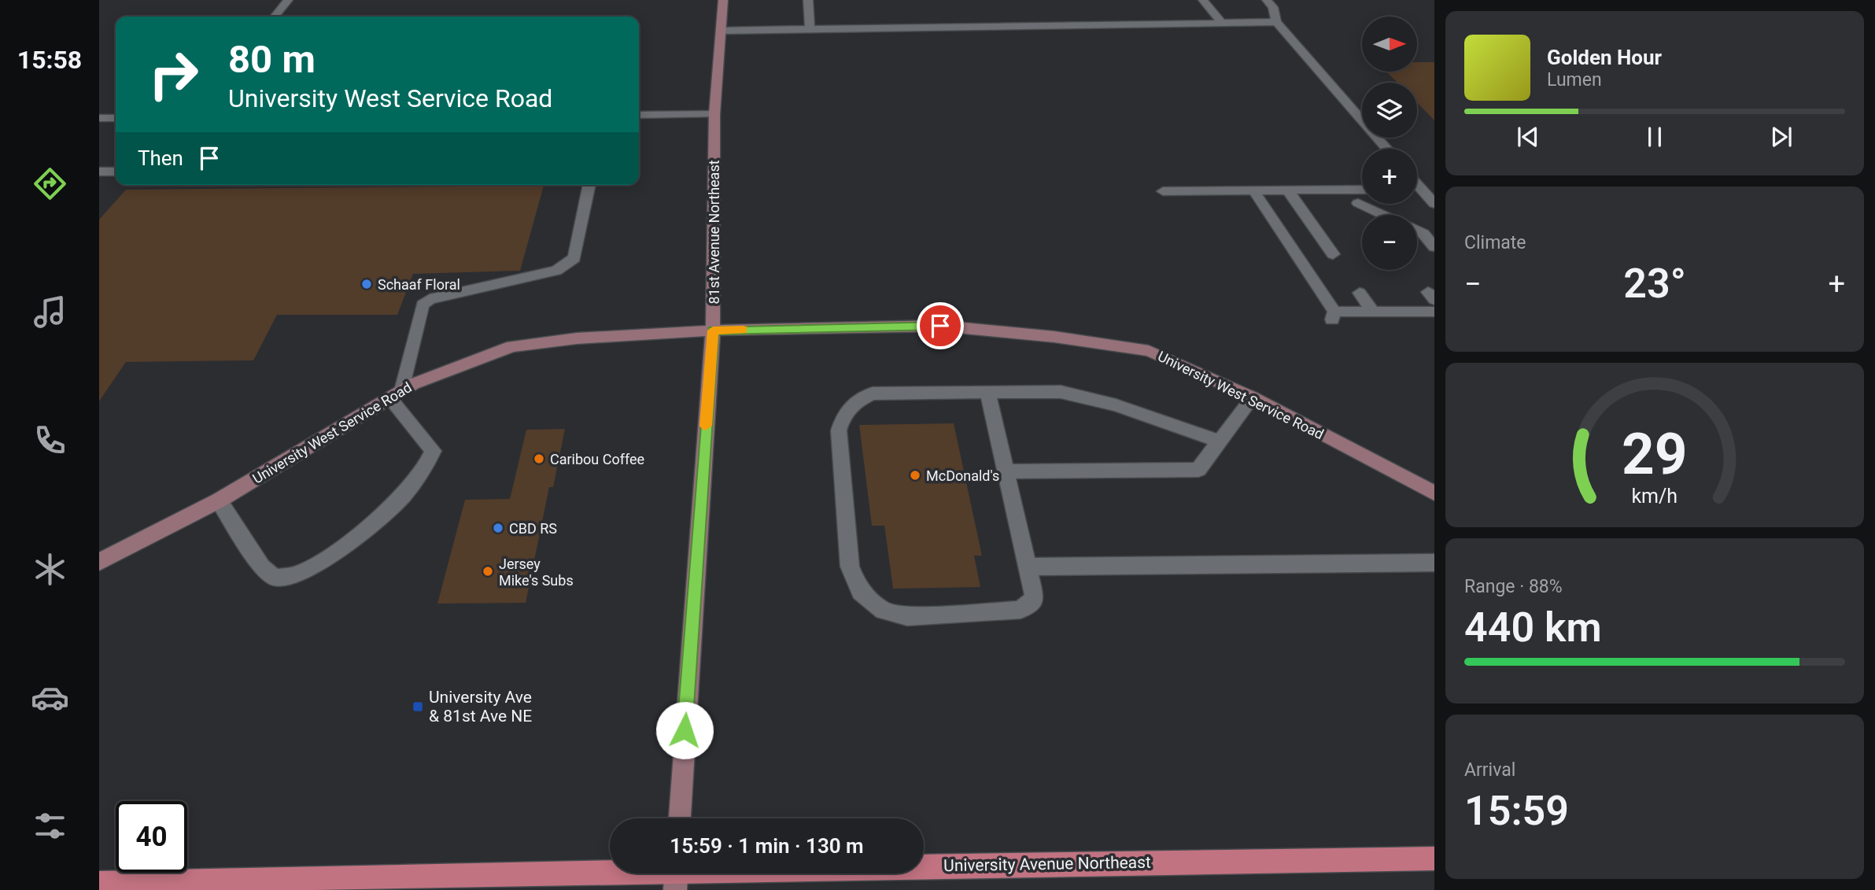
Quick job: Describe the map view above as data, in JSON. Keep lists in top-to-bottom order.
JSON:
{
  "streets": {
    "main road": ["University Avenue Northeast"],
    "street": ["81st Avenue Northeast", "University West Service Road"]
  },
  "crossings": [
    ["81st Avenue Northeast", "University West Service Road"]
  ],
  "places": {
    "other": [
      "Schaaf Floral",
      "Caribou Coffee",
      "McDonald's",
      "CBD RS",
      "Jersey Mike's Subs"
    ],
    "transit": ["University Ave & 81st Ave NE"]
  },
  "north": "right",
  "page": {
    "tabs": "15:58",
    "map_buttons": ["+", "−"],
    "turn": ["80 m", "University West Service Road"],
    "song": ["Golden Hour", "Lumen"],
    "then": "Then",
    "tile": [
      "Climate",
      ["Range · 88%", "440 km"],
      ["Arrival", "15:59"]
    ],
    "heat": ["−", "23°", "+"],
    "limit": "40",
    "trip": "15:59 · 1 min · 130 m",
    "gauge": ["29", "km/h"]
  }
}
